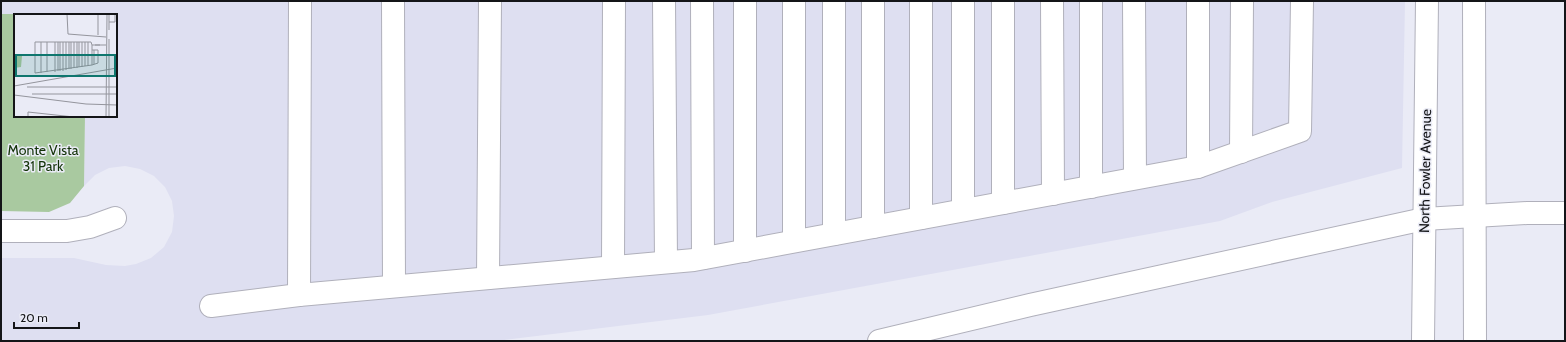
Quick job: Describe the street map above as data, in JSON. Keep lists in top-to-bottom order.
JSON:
{
  "streets": {
    "main road": ["North Fowler Avenue"]
  },
  "parks": ["Monte Vista 31 Park"],
  "scale_bar": "20 m"
}
